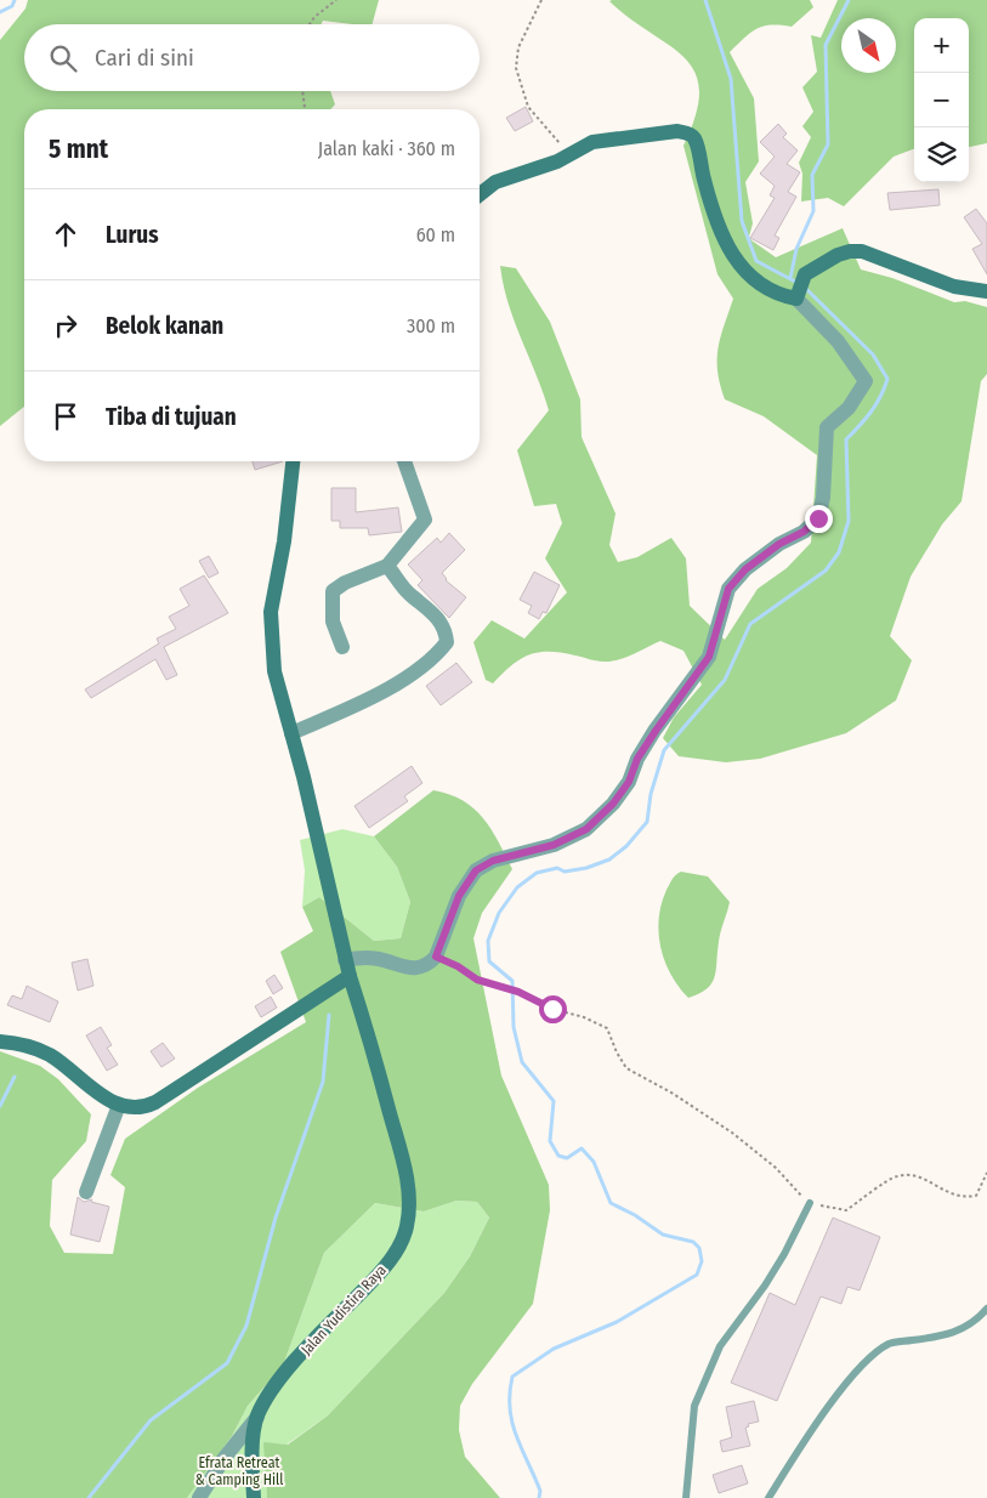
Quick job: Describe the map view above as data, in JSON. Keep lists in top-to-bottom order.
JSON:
{
  "streets": {
    "street": ["Jalan Yudistira Raya"]
  },
  "parks": ["Efrata Retreat & Camping Hill"],
  "north": "bottom right",
  "page": {
    "map_buttons": ["+", "−"],
    "search": "Cari di sini",
    "heading": ["5 mnt", "Jalan kaki · 360 m"],
    "list": [
      ["Lurus", "60 m"],
      ["Belok kanan", "300 m"],
      "Tiba di tujuan"
    ]
  }
}
